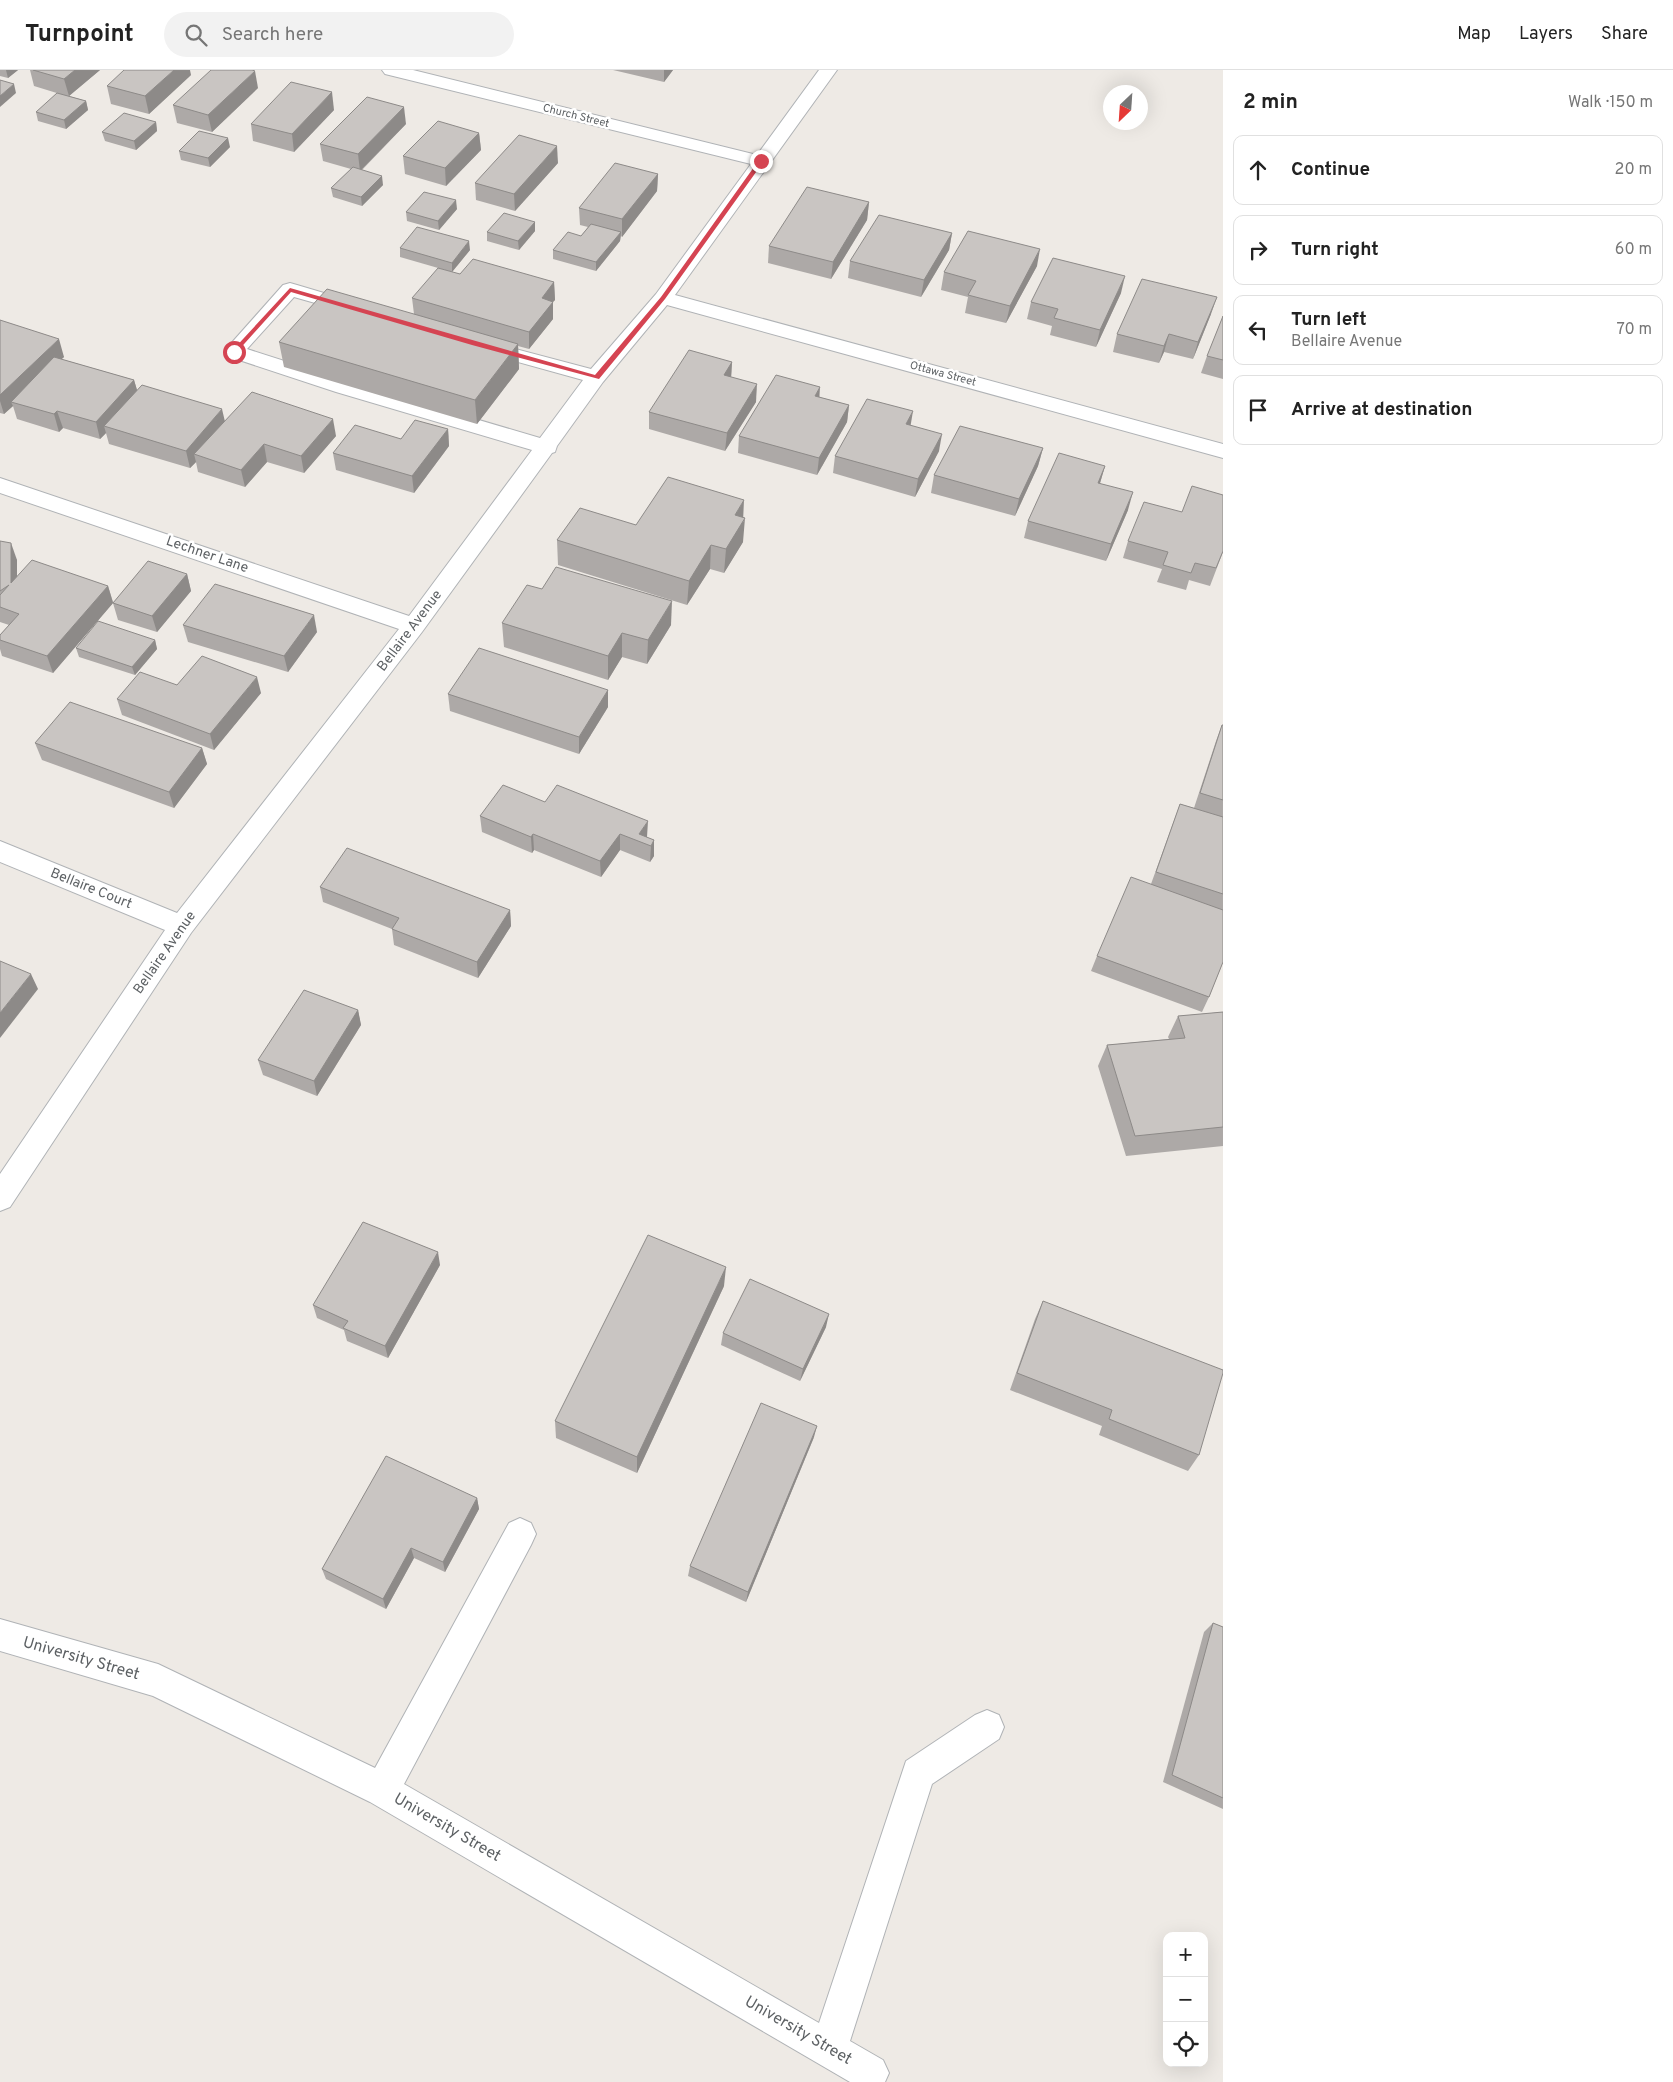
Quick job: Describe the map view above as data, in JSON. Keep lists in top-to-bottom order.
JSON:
{
  "streets": {
    "street": [
      "Church Street",
      "Ottawa Street",
      "Lechner Lane",
      "Bellaire Avenue",
      "Bellaire Court",
      "University Street"
    ]
  },
  "crossings": [
    ["Church Street", "Bellaire Avenue"],
    ["Ottawa Street", "Bellaire Avenue"],
    ["Lechner Lane", "Bellaire Avenue"],
    ["Bellaire Avenue", "Bellaire Court"]
  ],
  "north": "bottom left",
  "page": {
    "header": "Turnpoint",
    "search": "Search here",
    "nav": ["Map", "Layers", "Share"],
    "heading": ["2 min", "Walk · 150 m"],
    "list": [
      ["Continue", "20 m"],
      ["Turn right", "60 m"],
      ["Turn left", "Bellaire Avenue", "70 m"],
      "Arrive at destination"
    ],
    "map_buttons": ["+", "−"]
  }
}
